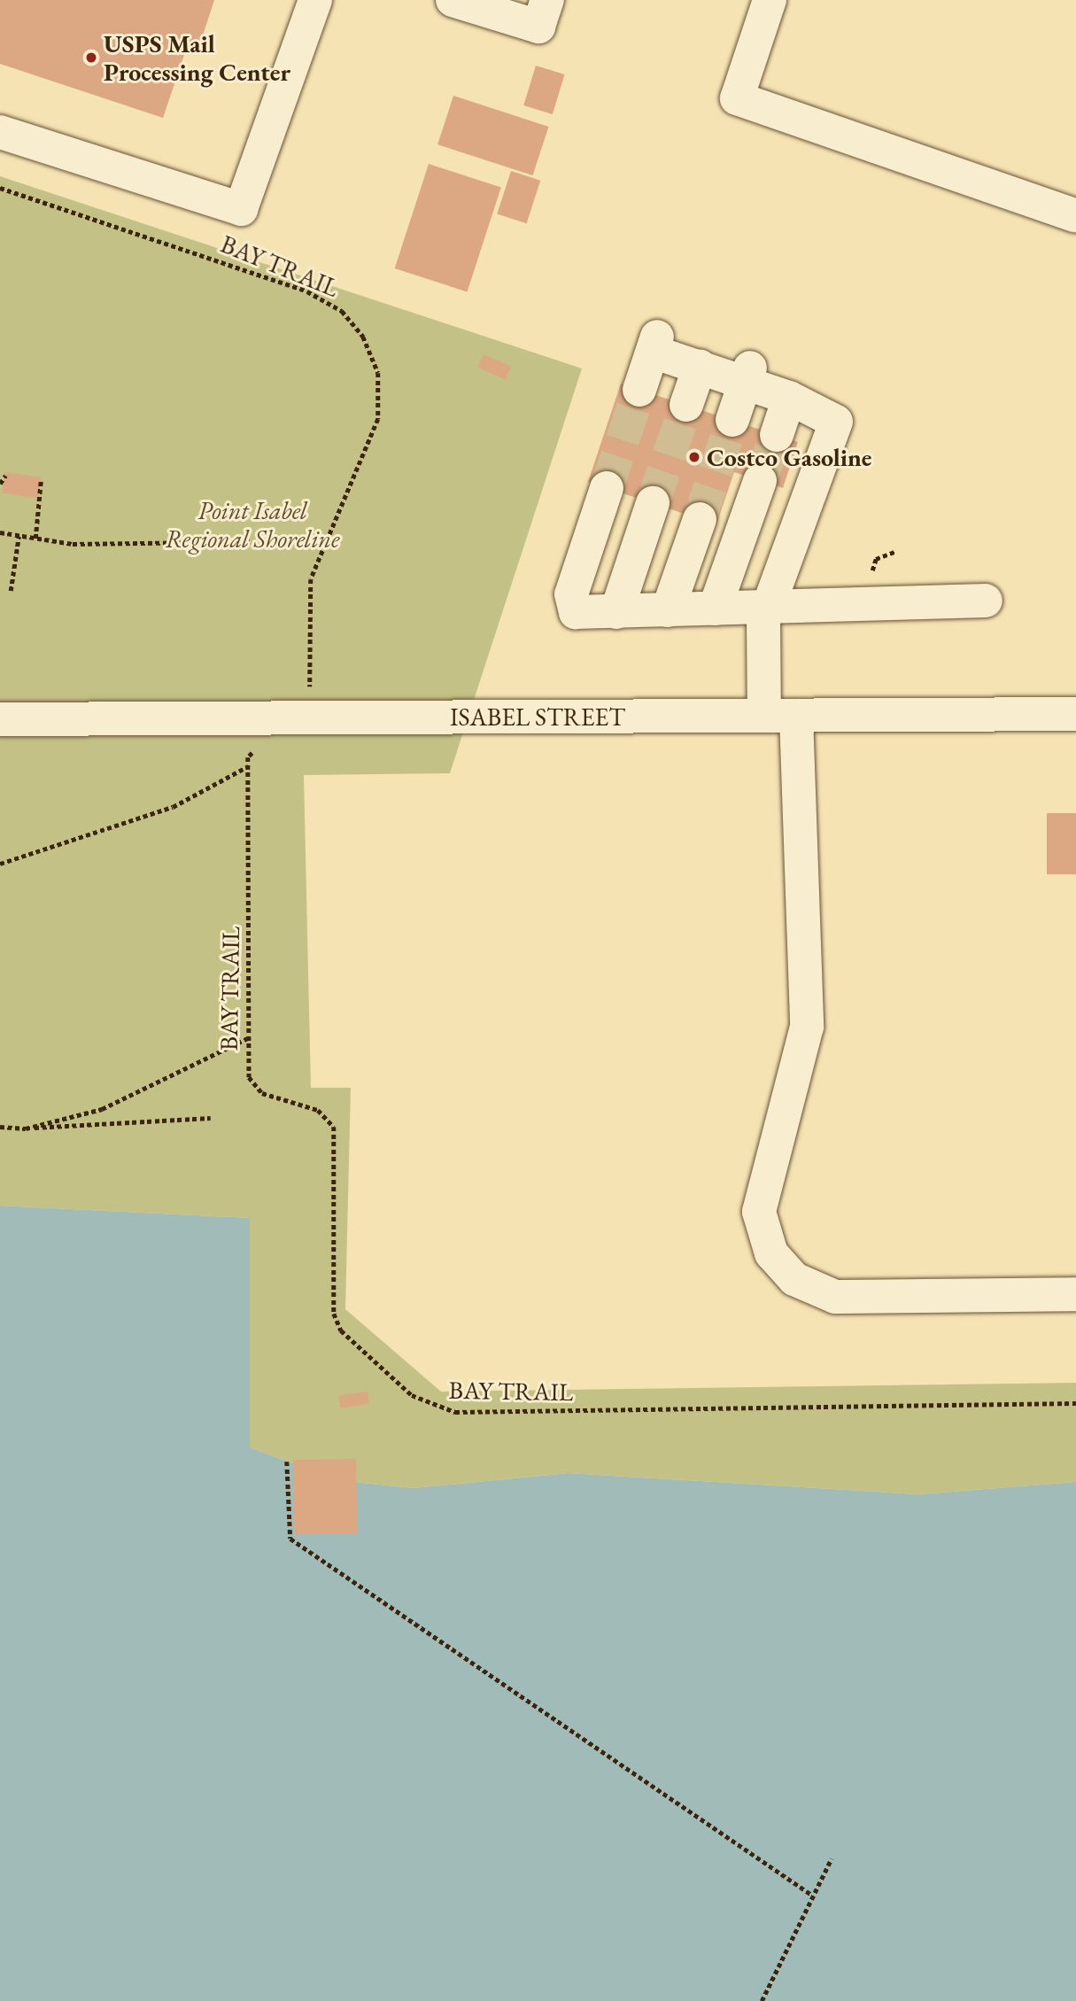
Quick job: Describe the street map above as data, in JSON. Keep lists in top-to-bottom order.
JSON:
{
  "streets": {
    "street": ["ISABEL STREET"],
    "path": ["BAY TRAIL"]
  },
  "parks": ["Point Isabel Regional Shoreline"],
  "places": ["USPS Mail Processing Center", "Costco Gasoline"]
}
